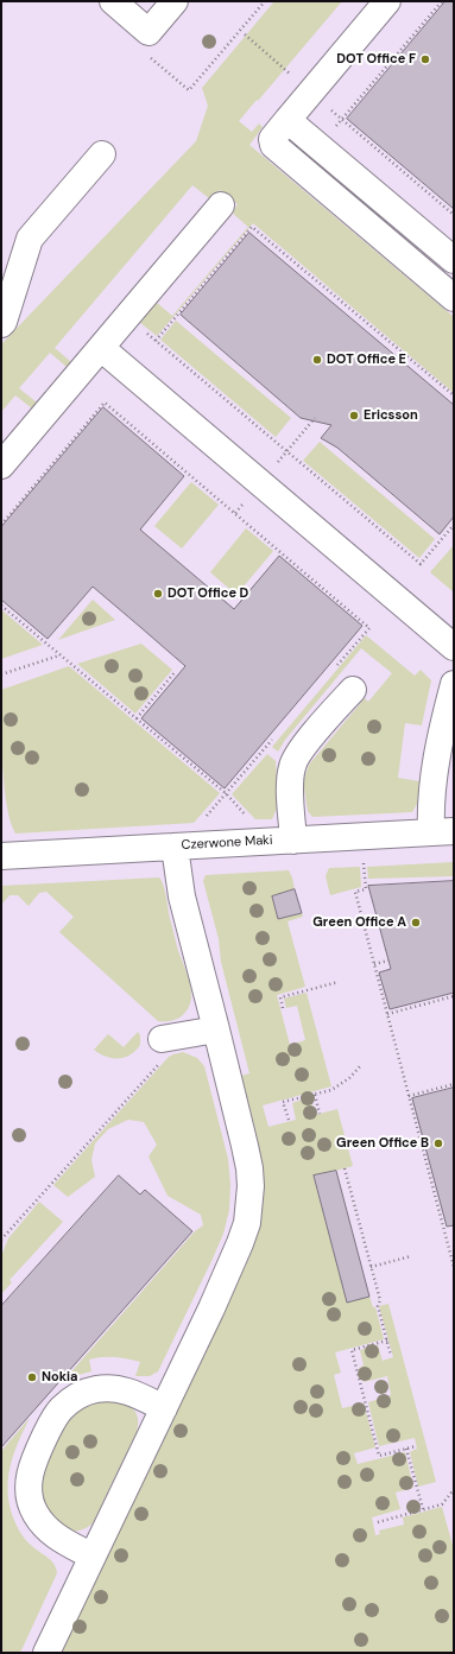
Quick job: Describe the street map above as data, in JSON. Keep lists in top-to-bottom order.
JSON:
{
  "streets": {
    "street": ["Czerwone Maki"]
  },
  "places": [
    "DOT Office F",
    "DOT Office E",
    "Ericsson",
    "DOT Office D",
    "Green Office A",
    "Green Office B",
    "Nokia"
  ]
}
